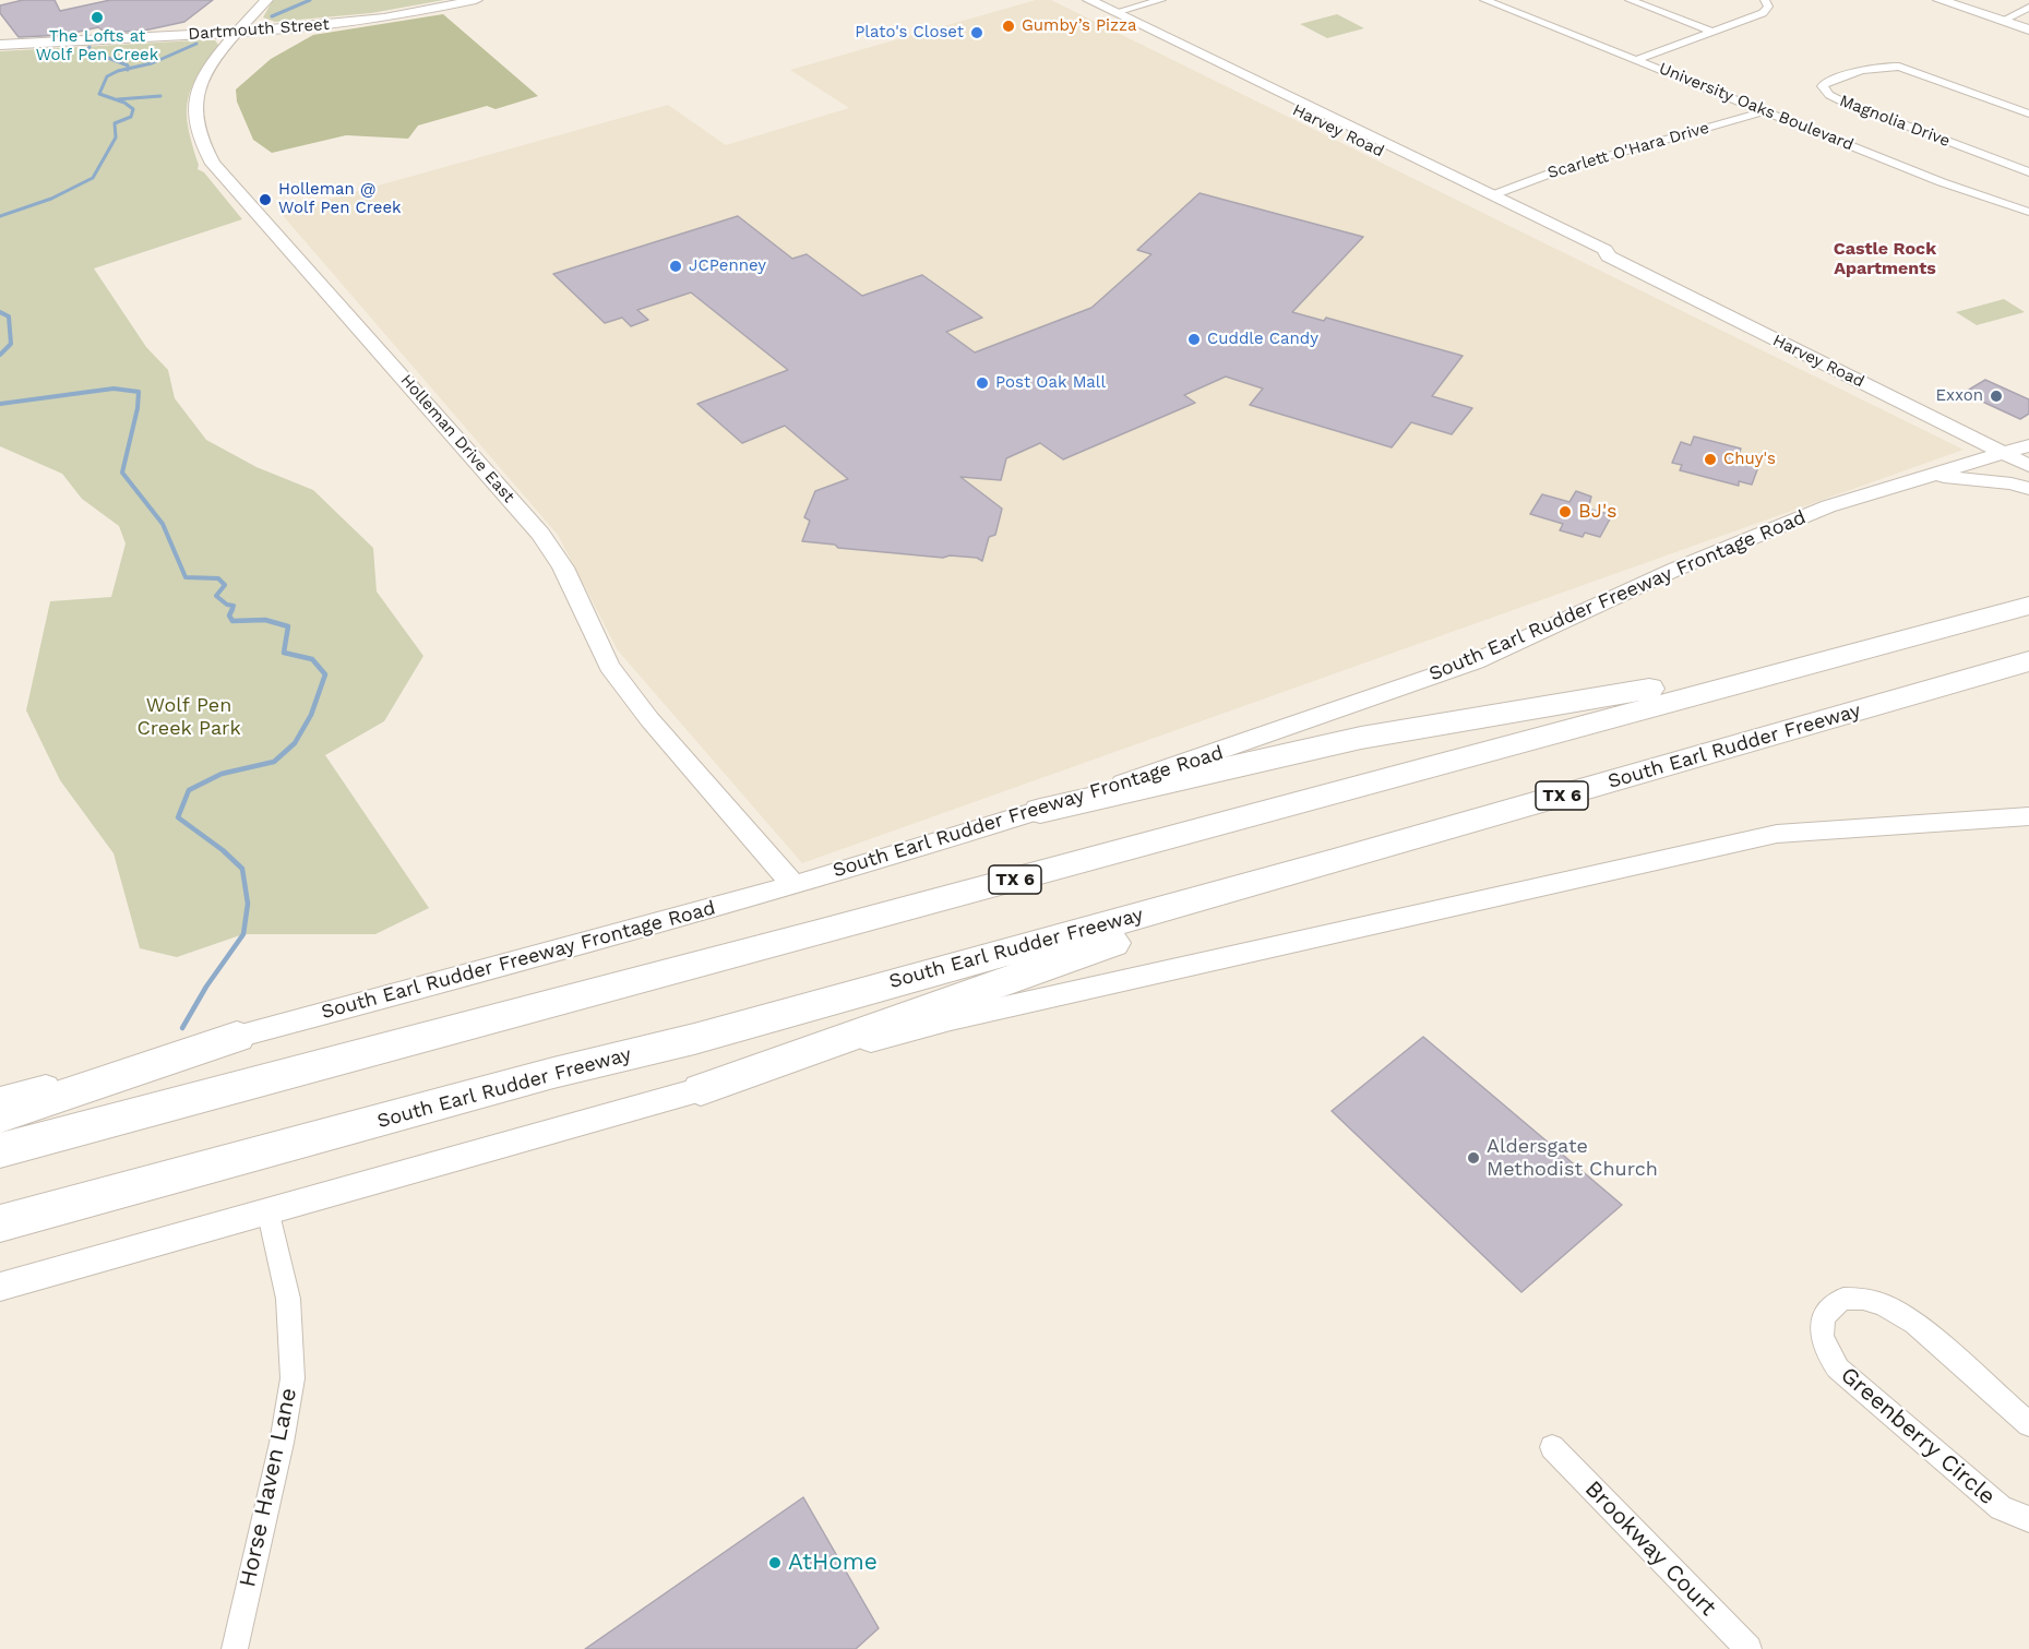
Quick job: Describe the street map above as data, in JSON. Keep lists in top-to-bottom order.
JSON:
{
  "streets": {
    "highway": ["South Earl Rudder Freeway", "TX 6"],
    "main road": [
      "Dartmouth Street",
      "Harvey Road",
      "Holleman Drive East",
      "South Earl Rudder Freeway Frontage Road"
    ],
    "street": [
      "University Oaks Boulevard",
      "Magnolia Drive",
      "Scarlett O'Hara Drive",
      "Greenberry Circle",
      "Horse Haven Lane",
      "Brookway Court"
    ]
  },
  "crossings": [
    ["Dartmouth Street", "Holleman Drive East"],
    ["University Oaks Boulevard", "Scarlett O'Hara Drive"],
    ["Harvey Road", "Scarlett O'Hara Drive"],
    ["Harvey Road", "South Earl Rudder Freeway Frontage Road"],
    ["Holleman Drive East", "South Earl Rudder Freeway Frontage Road"]
  ],
  "districts": ["Castle Rock Apartments"],
  "parks": ["Wolf Pen Creek Park"],
  "places": [
    "The Lofts at Wolf Pen Creek",
    "Gumby’s Pizza",
    "Plato's Closet",
    "Holleman @ Wolf Pen Creek",
    "JCPenney",
    "Cuddle Candy",
    "Post Oak Mall",
    "Exxon",
    "Chuy's",
    "BJ's",
    "Aldersgate Methodist Church",
    "AtHome"
  ]
}
